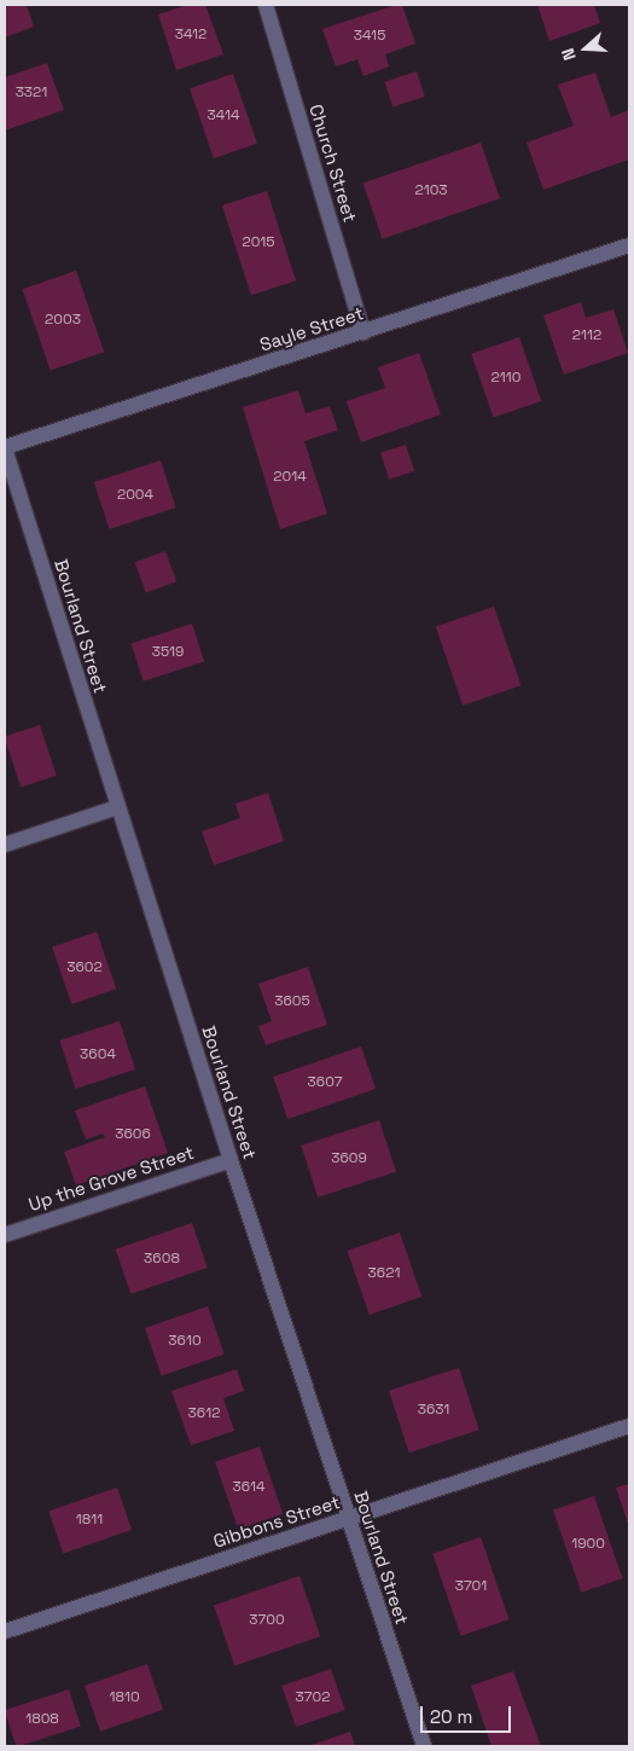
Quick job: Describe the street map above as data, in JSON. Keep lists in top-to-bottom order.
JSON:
{
  "streets": {
    "street": [
      "Church Street",
      "Sayle Street",
      "Bourland Street",
      "Up the Grove Street",
      "Gibbons Street"
    ]
  },
  "crossings": [
    ["Church Street", "Sayle Street"],
    ["Sayle Street", "Bourland Street"],
    ["Bourland Street", "Up the Grove Street"],
    ["Bourland Street", "Gibbons Street"]
  ],
  "house_numbers": [
    "3412",
    "3415",
    "3321",
    "3414",
    "2103",
    "2015",
    "2003",
    "2112",
    "2110",
    "2014",
    "2004",
    "3519",
    "3602",
    "3605",
    "3604",
    "3607",
    "3606",
    "3609",
    "3608",
    "3621",
    "3610",
    "3631",
    "3612",
    "3614",
    "1811",
    "1900",
    "3701",
    "3700",
    "1810",
    "3702",
    "1808"
  ],
  "scale_bar": "20 m",
  "north": "left"
}
